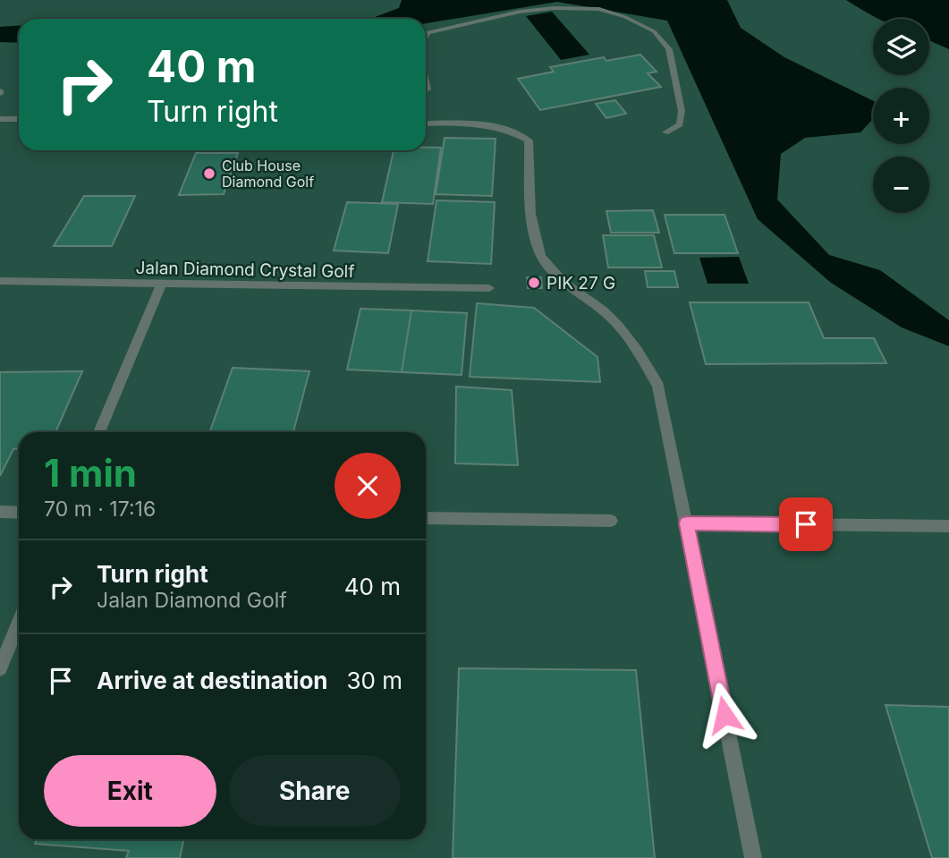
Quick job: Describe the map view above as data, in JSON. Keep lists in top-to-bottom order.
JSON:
{
  "streets": {
    "street": ["Jalan Diamond Crystal Golf"]
  },
  "places": ["Club House Diamond Golf", "PIK 27 G"],
  "page": {
    "map_buttons": ["+", "−"],
    "turn": ["40 m", "Turn right"],
    "heading": ["1 min", "70 m · 17:16"],
    "list": [
      {
        "name": "Turn right",
        "note": "Jalan Diamond Golf",
        "value": "40 m"
      },
      {
        "name": "Arrive at destination",
        "value": "30 m"
      }
    ],
    "buttons": ["Exit", "Share"]
  }
}
